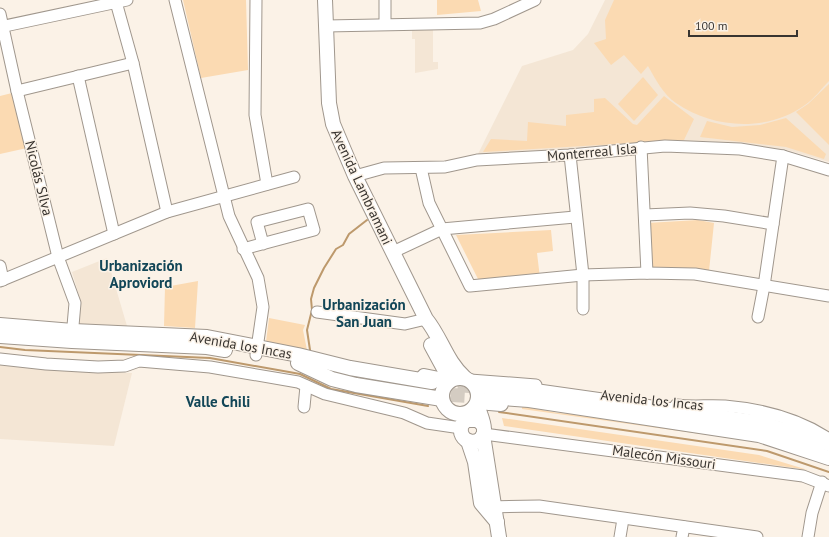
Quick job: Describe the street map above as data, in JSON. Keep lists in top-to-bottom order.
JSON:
{
  "streets": {
    "main road": ["Avenida Lambramani", "Avenida los Incas"],
    "street": ["Monterreal Isla", "Nicolás SIlva", "Malecón Missouri"]
  },
  "crossings": [
    ["Monterreal Isla", "Avenida Lambramani"],
    ["Nicolás SIlva", "Avenida los Incas"],
    ["Avenida Lambramani", "Avenida los Incas"]
  ],
  "districts": ["Urbanización Aproviord", "Urbanización San Juan", "Valle Chili"],
  "scale_bar": "100 m"
}
